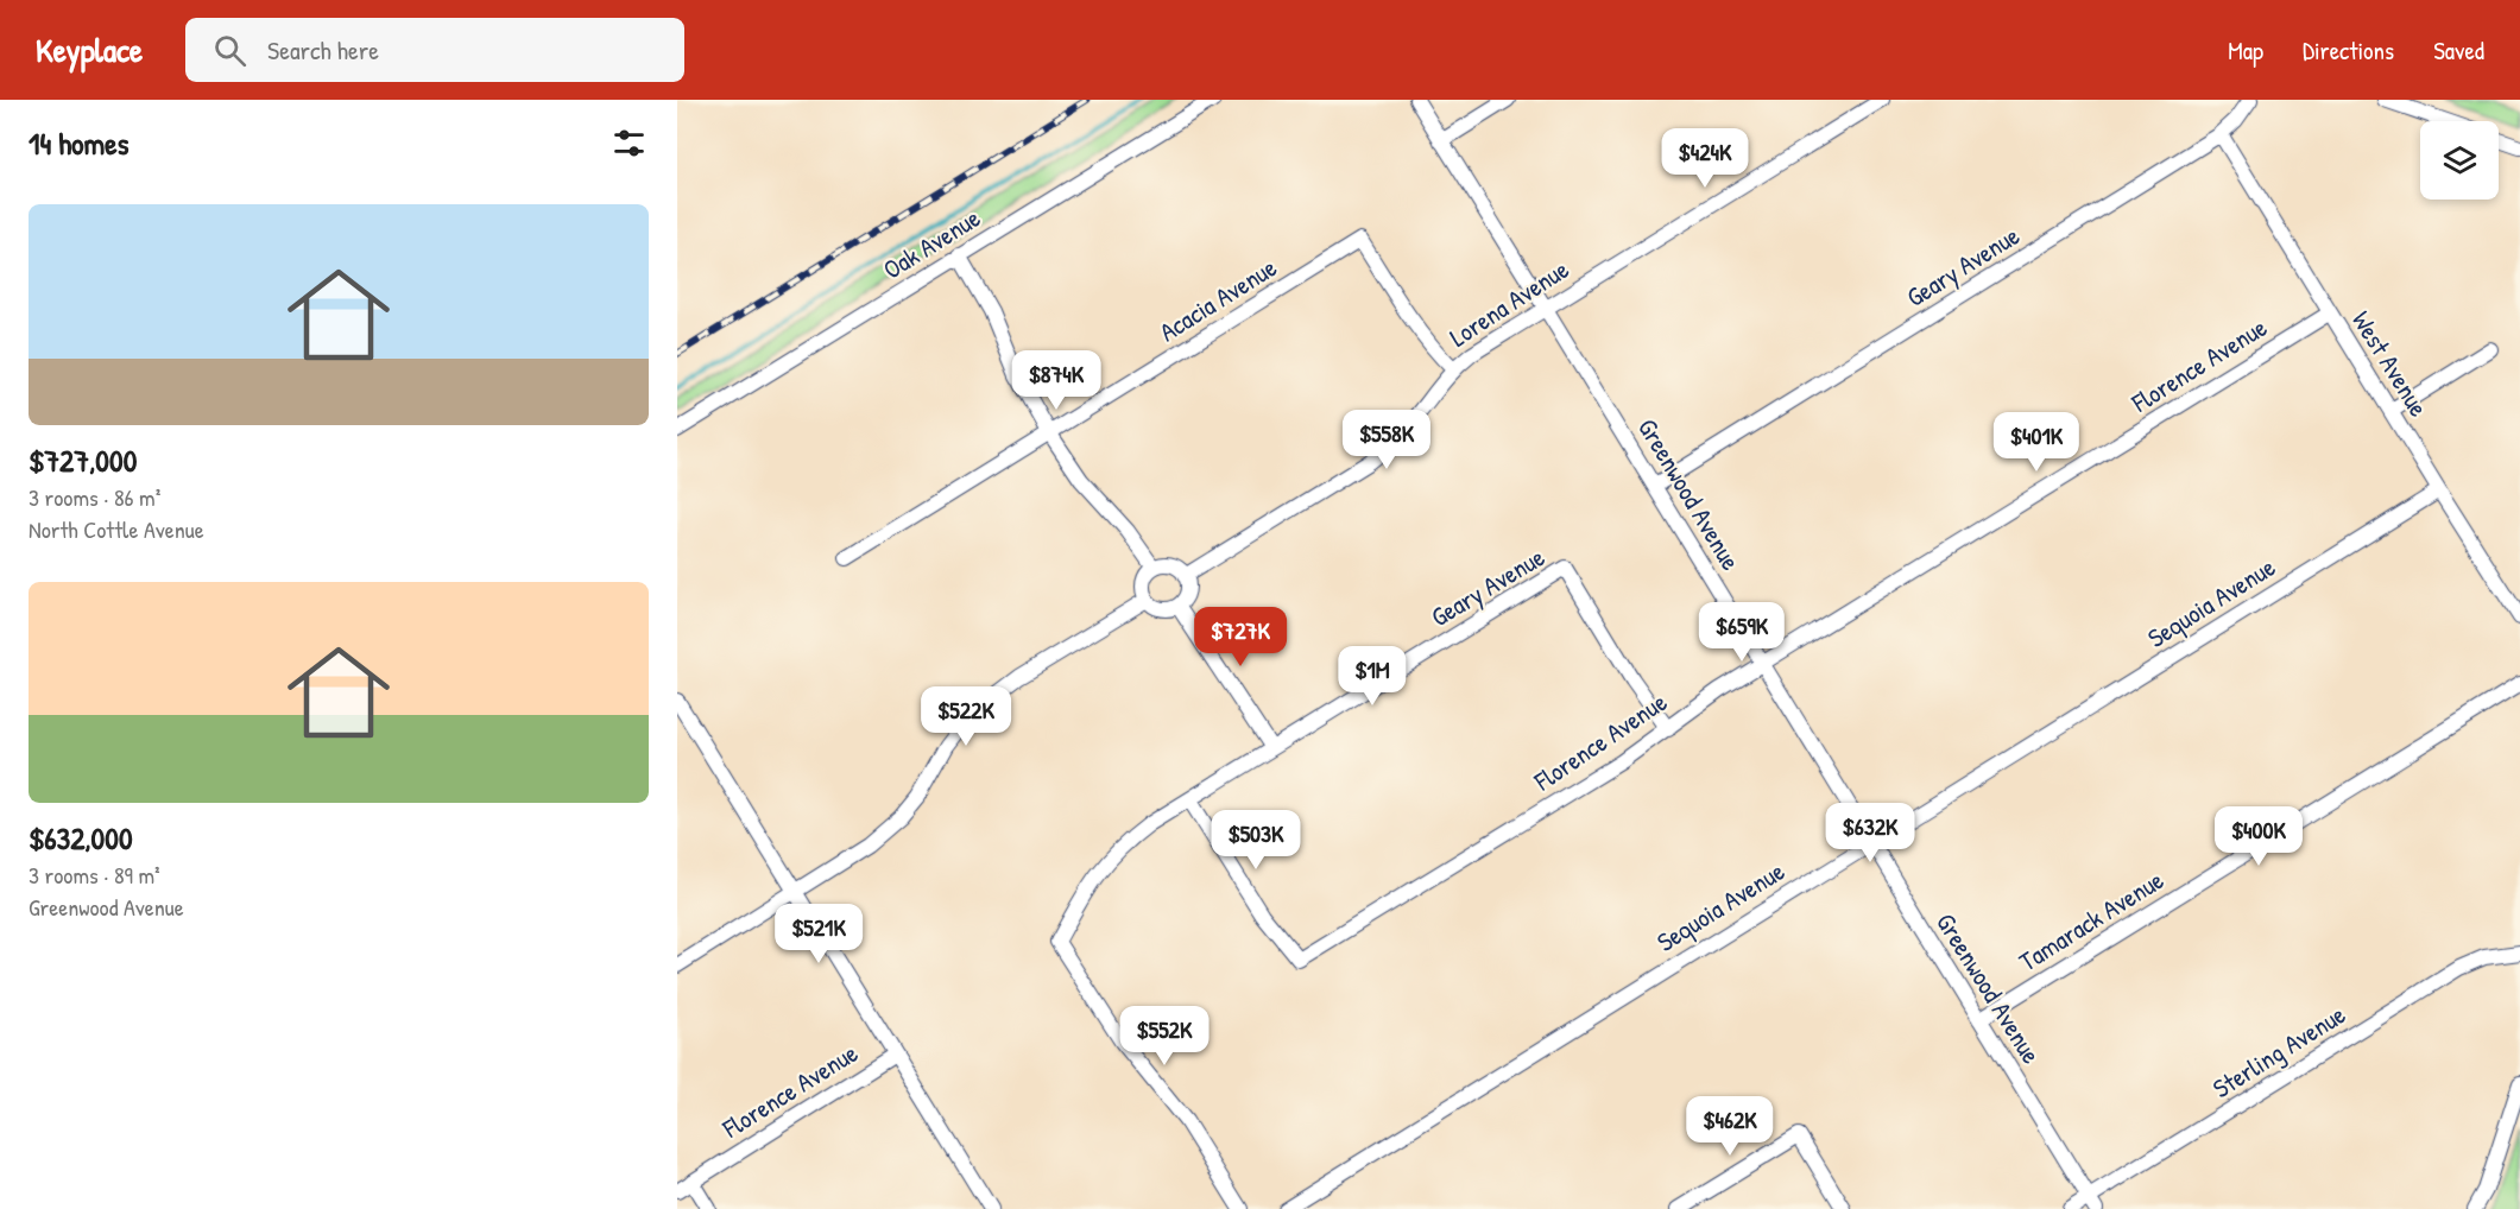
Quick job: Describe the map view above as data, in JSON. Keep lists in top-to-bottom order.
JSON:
{
  "streets": {
    "street": [
      "Oak Avenue",
      "Geary Avenue",
      "Acacia Avenue",
      "Lorena Avenue",
      "West Avenue",
      "Florence Avenue",
      "Greenwood Avenue",
      "Sequoia Avenue",
      "Tamarack Avenue",
      "Sterling Avenue"
    ]
  },
  "crossings": [
    ["Geary Avenue", "West Avenue"],
    ["Geary Avenue", "Florence Avenue"],
    ["Geary Avenue", "Greenwood Avenue"],
    ["Acacia Avenue", "Lorena Avenue"],
    ["Lorena Avenue", "Greenwood Avenue"],
    ["West Avenue", "Florence Avenue"],
    ["West Avenue", "Sequoia Avenue"],
    ["Florence Avenue", "Greenwood Avenue"],
    ["Greenwood Avenue", "Sequoia Avenue"],
    ["Greenwood Avenue", "Tamarack Avenue"],
    ["Greenwood Avenue", "Sterling Avenue"]
  ],
  "page": {
    "header": "Keyplace",
    "search": "Search here",
    "nav": ["Map", "Directions", "Saved"],
    "heading": "14 homes",
    "price": [
      "$424K",
      "$874K",
      "$558K",
      "$401K",
      "$659K",
      "$727K",
      "$1M",
      "$522K",
      "$632K",
      "$400K",
      "$503K",
      "$521K",
      "$552K",
      "$462K"
    ],
    "list": [
      {
        "name": "$727,000",
        "note": "3 rooms · 86 m² · North Cottle Avenue"
      },
      {
        "name": "$632,000",
        "note": "3 rooms · 89 m² · Greenwood Avenue"
      }
    ]
  }
}
